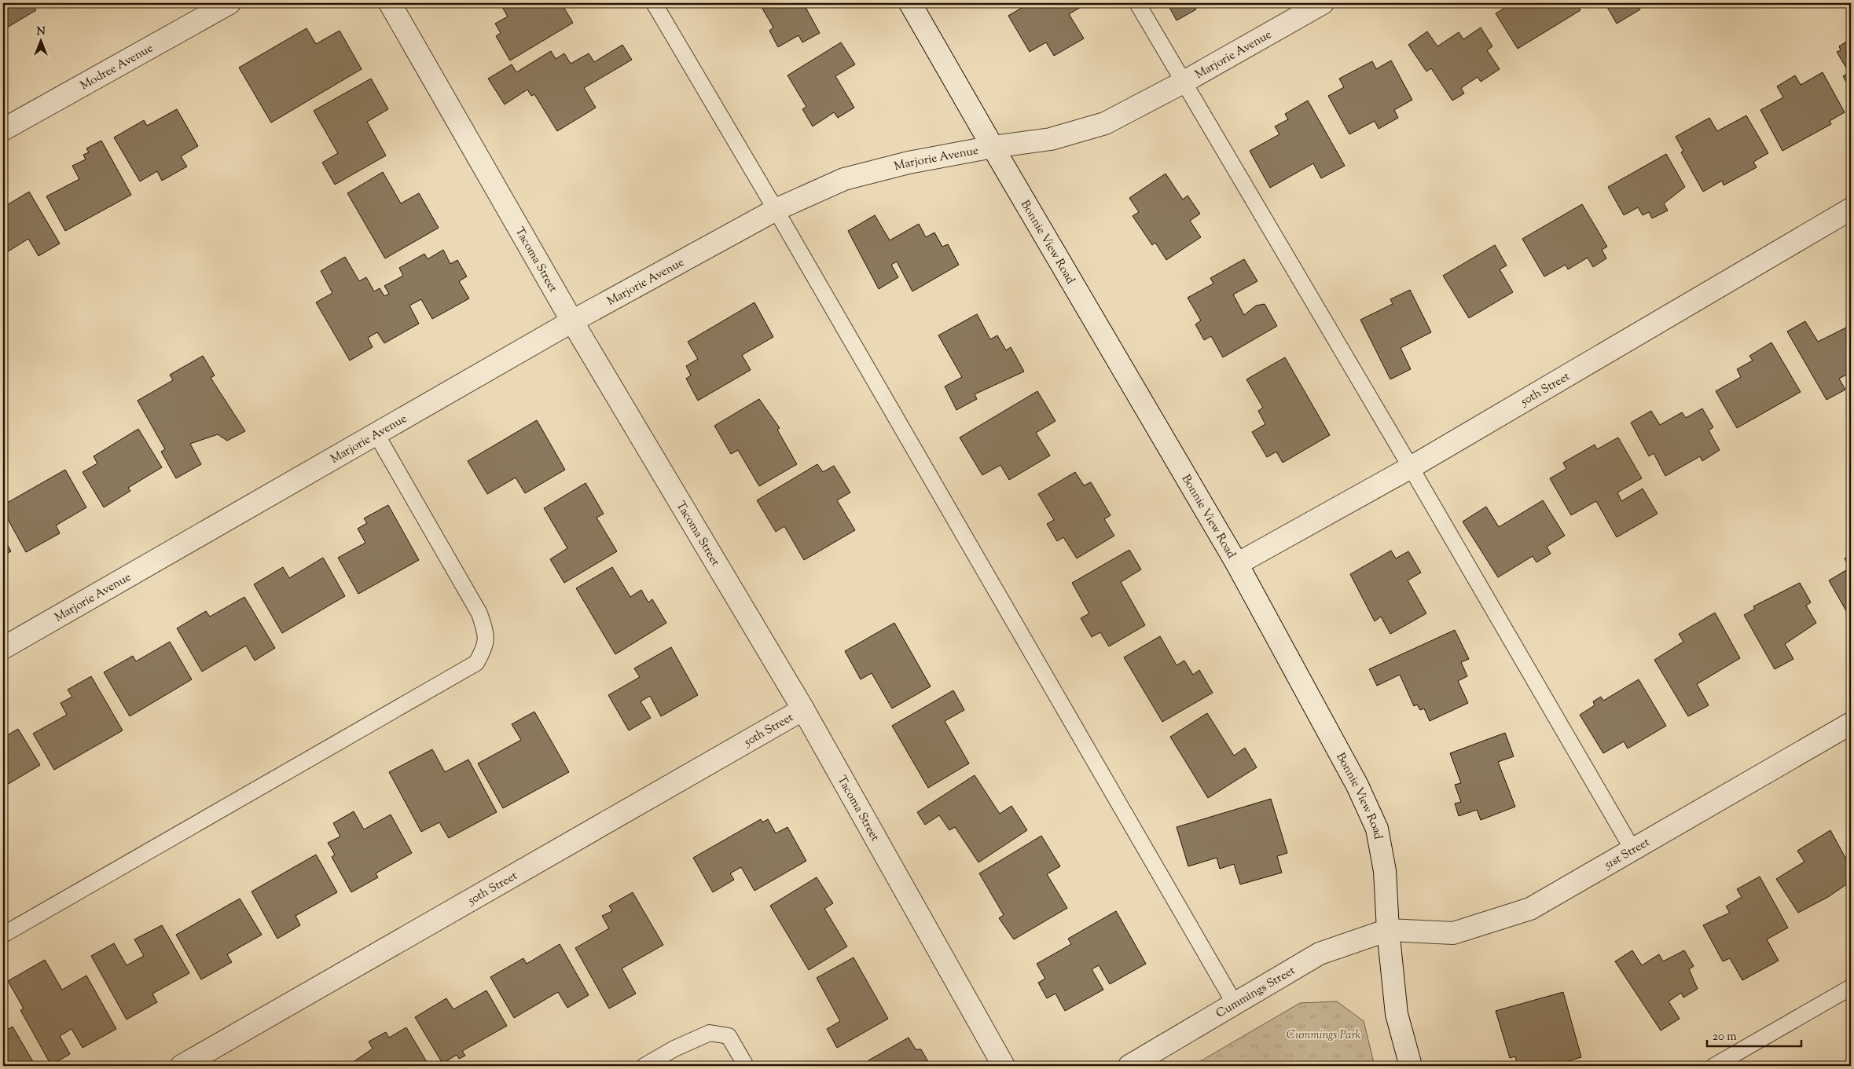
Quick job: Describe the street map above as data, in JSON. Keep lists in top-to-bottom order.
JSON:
{
  "streets": {
    "street": [
      "Marjorie Avenue",
      "Modree Avenue",
      "Bonnie View Road",
      "Tacoma Street",
      "50th Street",
      "51st Street",
      "Cummings Street"
    ]
  },
  "crossings": [
    ["Marjorie Avenue", "Bonnie View Road"],
    ["Marjorie Avenue", "Tacoma Street"],
    ["Bonnie View Road", "50th Street"],
    ["Bonnie View Road", "51st Street"],
    ["Bonnie View Road", "Cummings Street"],
    ["Tacoma Street", "50th Street"],
    ["51st Street", "Cummings Street"]
  ],
  "parks": ["Cummings Park"],
  "scale_bar": "20 m",
  "north": "top"
}
